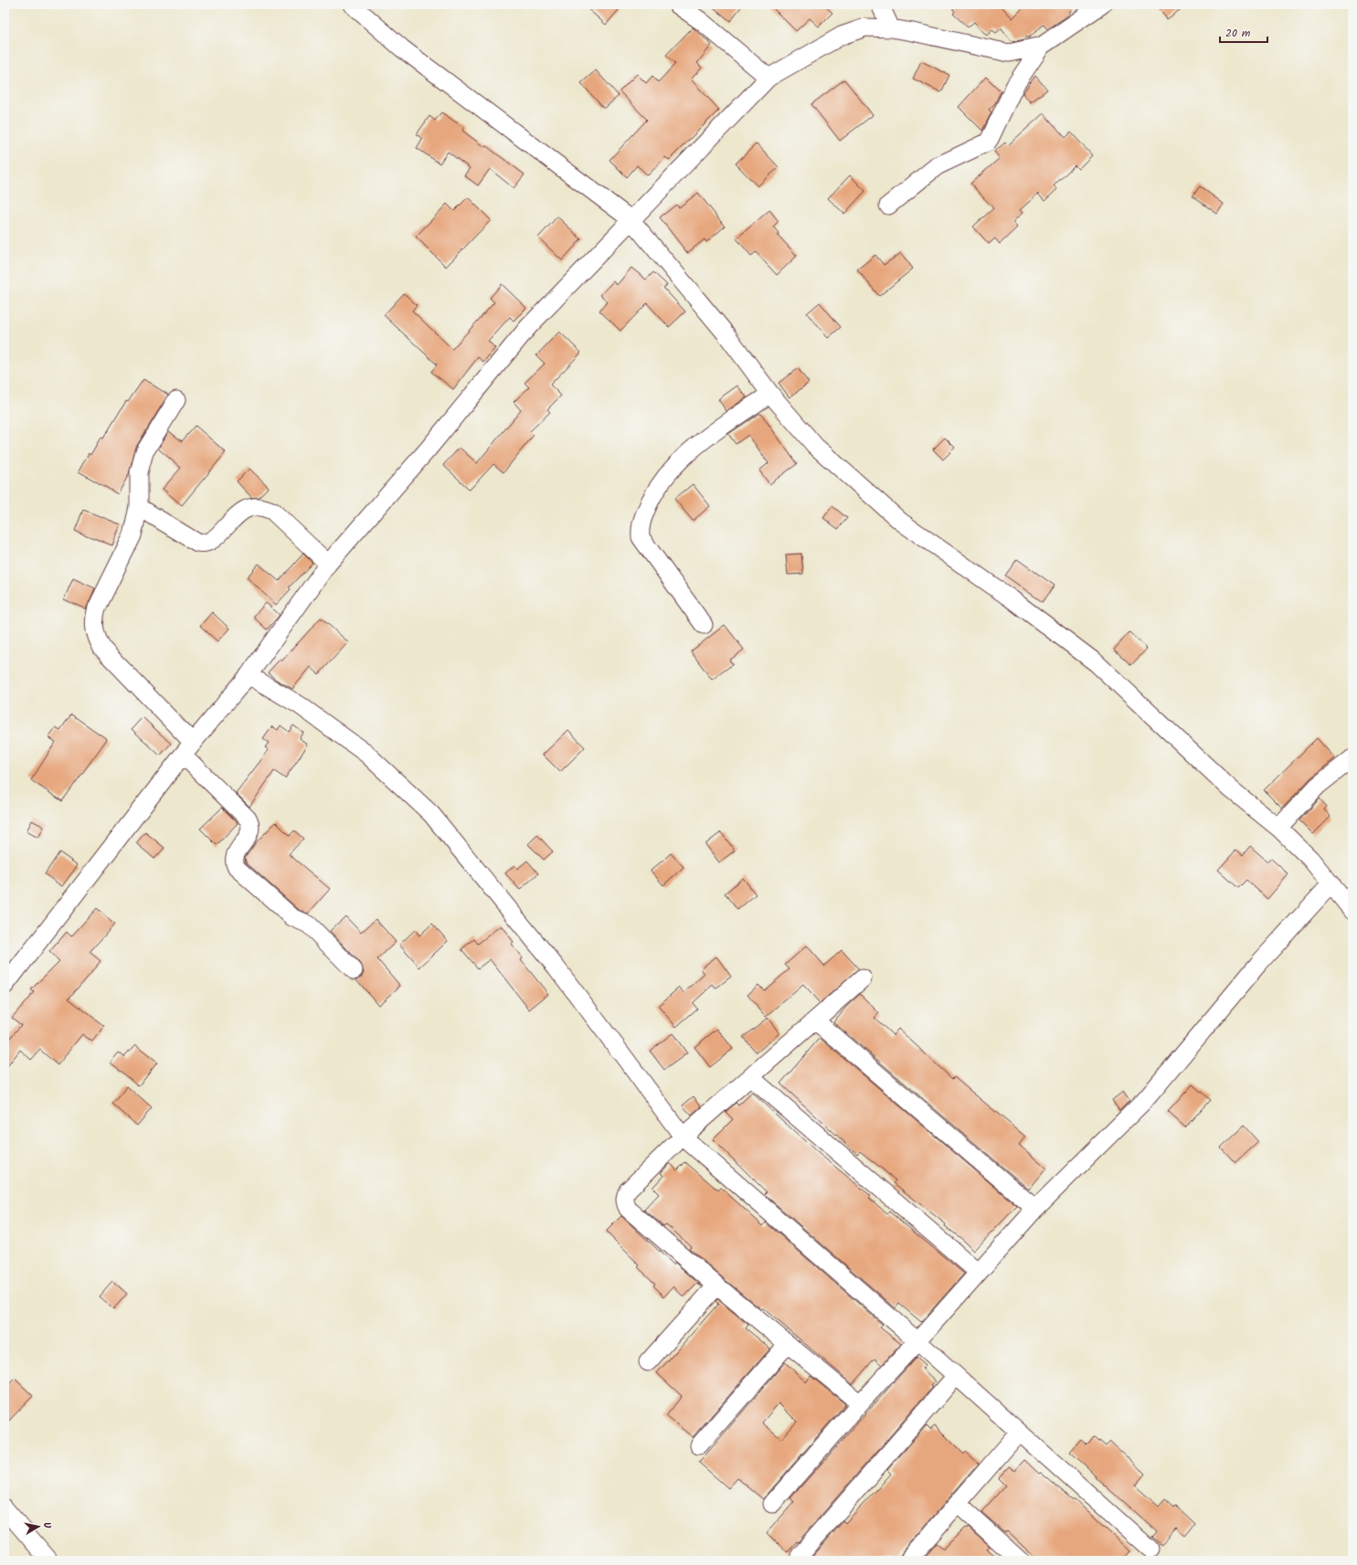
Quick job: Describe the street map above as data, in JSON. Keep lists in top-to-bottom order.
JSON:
{
  "scale_bar": "20 m",
  "north": "right"
}
